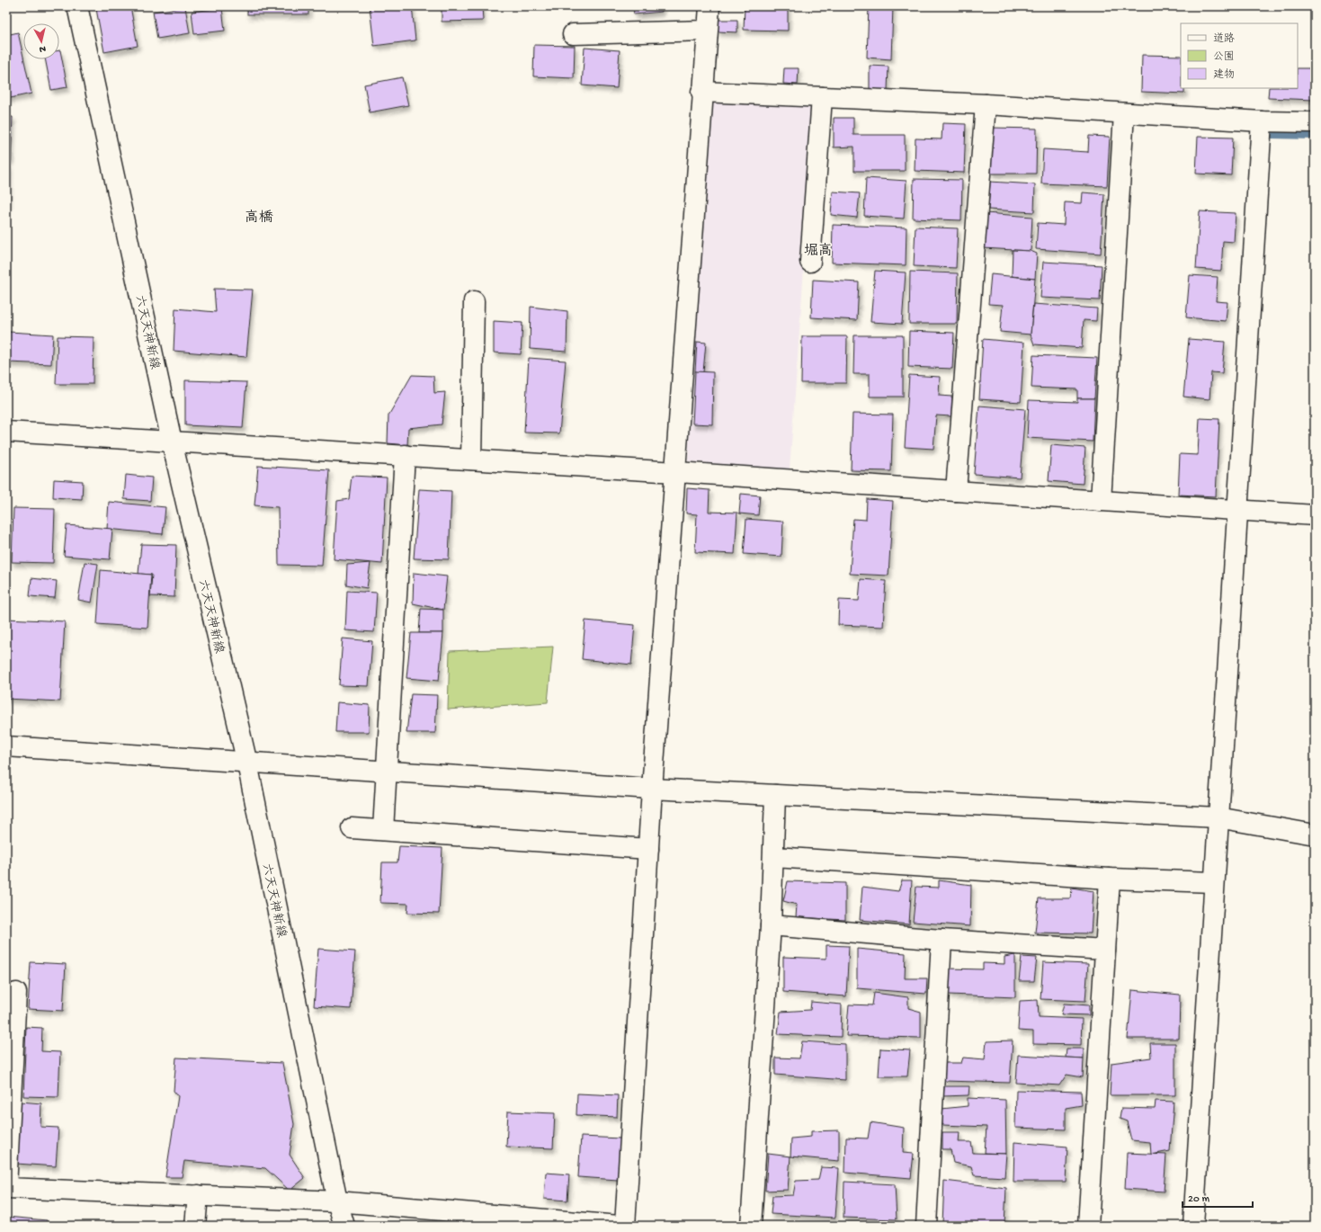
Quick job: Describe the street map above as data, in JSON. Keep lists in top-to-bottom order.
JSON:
{
  "streets": {
    "street": ["六天天神新線"]
  },
  "districts": ["高橋", "堀高"],
  "legend": ["道路", "公園", "建物"],
  "scale_bar": "20 m",
  "north": "bottom"
}
